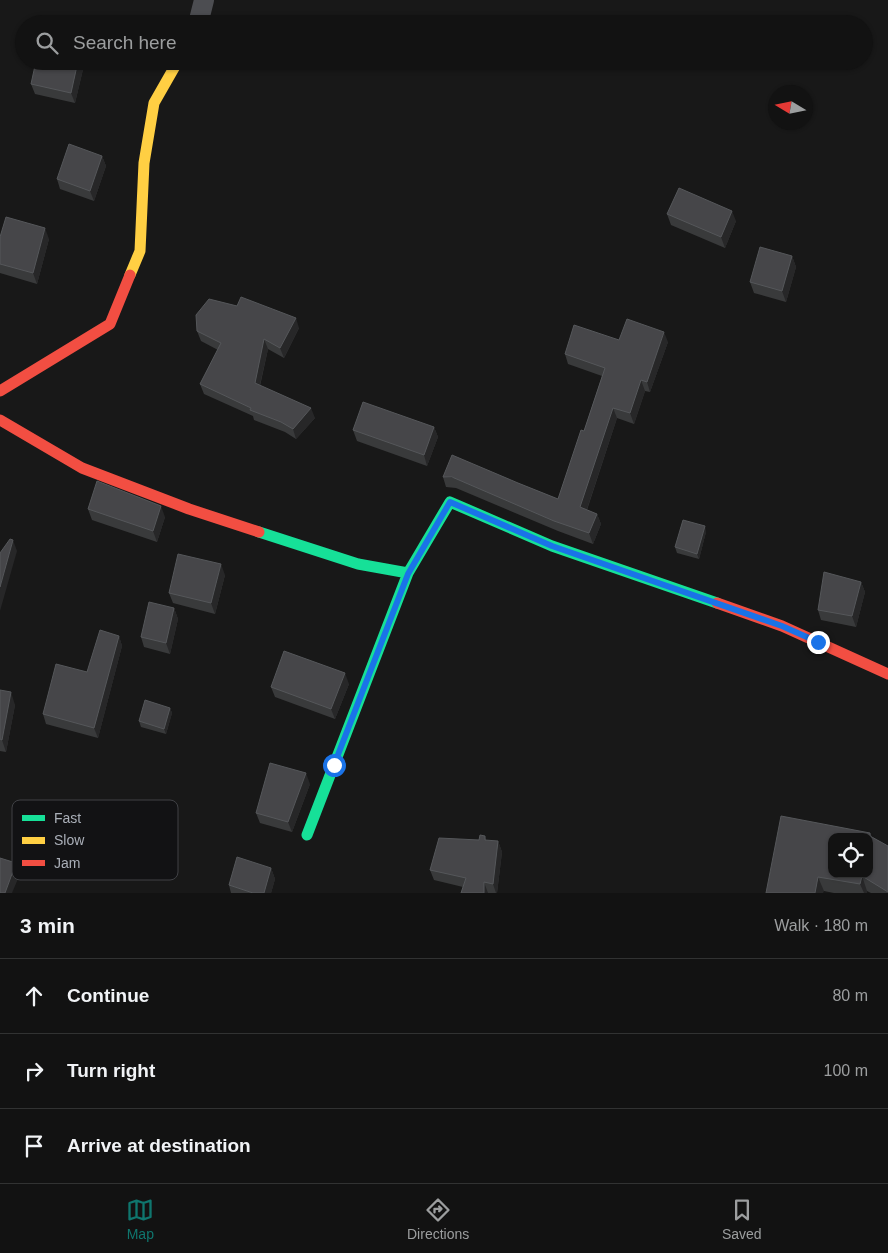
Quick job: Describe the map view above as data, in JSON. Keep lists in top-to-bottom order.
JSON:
{
  "legend": ["Fast", "Slow", "Jam"],
  "north": "left",
  "page": {
    "search": "Search here",
    "heading": ["3 min", "Walk · 180 m"],
    "list": [
      ["Continue", "80 m"],
      ["Turn right", "100 m"],
      "Arrive at destination"
    ],
    "nav": ["Map", "Directions", "Saved"]
  }
}
